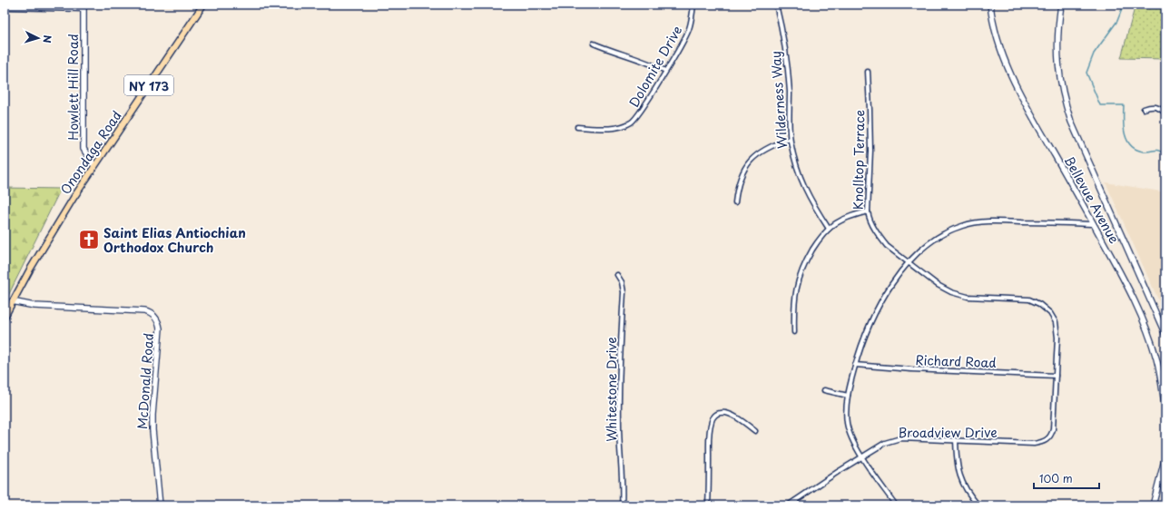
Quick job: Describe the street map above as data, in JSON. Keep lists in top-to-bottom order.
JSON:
{
  "streets": {
    "main road": ["NY 173", "Onondaga Road"],
    "street": [
      "Dolomite Drive",
      "Howlett Hill Road",
      "Wilderness Way",
      "Knolltop Terrace",
      "Bellevue Avenue",
      "Richard Road",
      "McDonald Road",
      "Whitestone Drive",
      "Broadview Drive"
    ]
  },
  "crossings": [
    ["Howlett Hill Road", "Onondaga Road"],
    ["Onondaga Road", "McDonald Road"],
    ["Knolltop Terrace", "Richard Road"],
    ["Knolltop Terrace", "Broadview Drive"]
  ],
  "places": {
    "church": ["Saint Elias Antiochian Orthodox Church"]
  },
  "scale_bar": "100 m",
  "north": "right"
}
